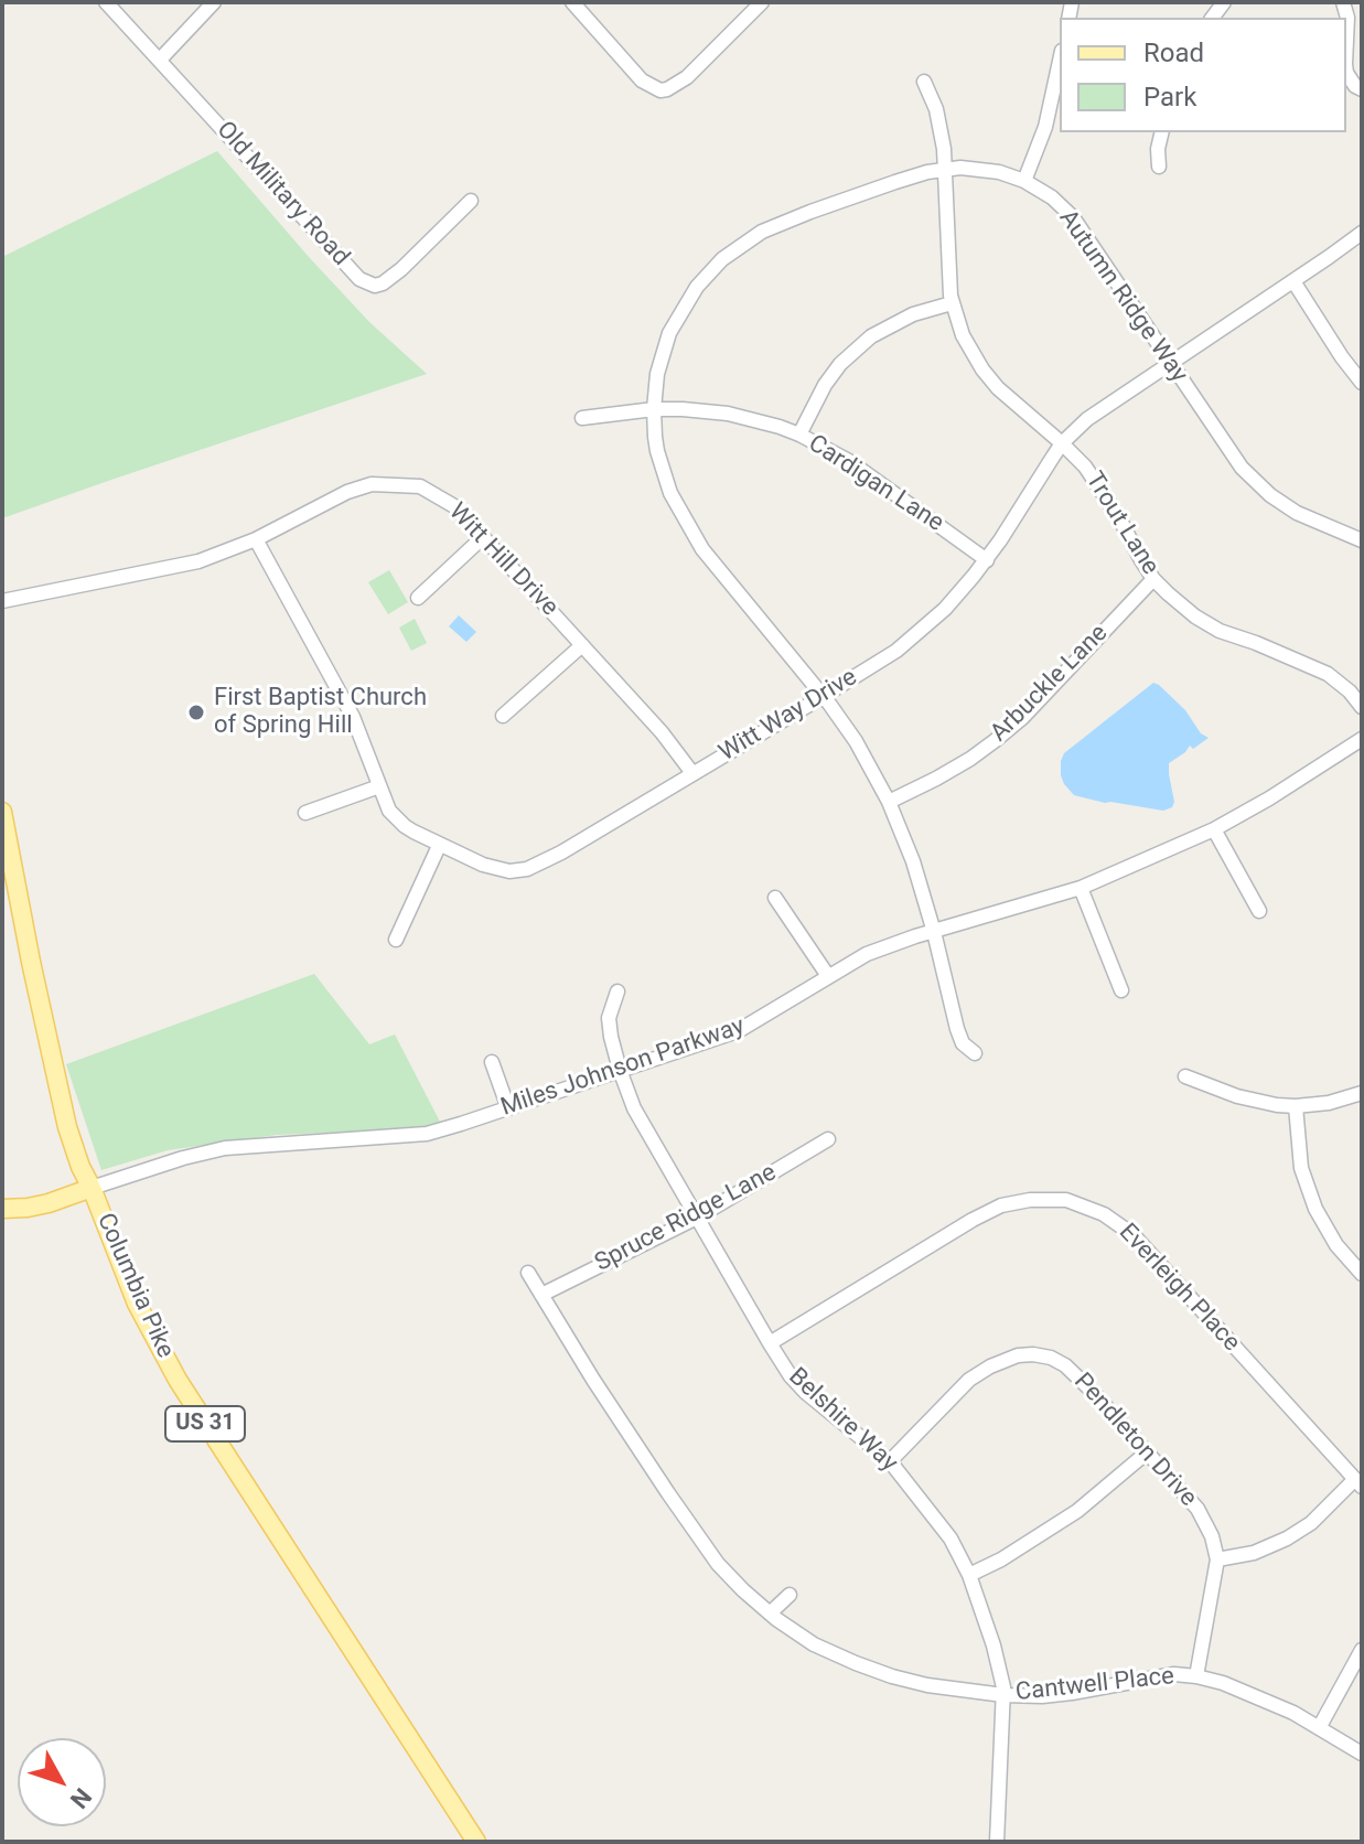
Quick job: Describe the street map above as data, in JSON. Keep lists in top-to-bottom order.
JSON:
{
  "streets": {
    "main road": ["Columbia Pike", "US 31"],
    "street": [
      "Old Military Road",
      "Autumn Ridge Way",
      "Cardigan Lane",
      "Trout Lane",
      "Witt Hill Drive",
      "Arbuckle Lane",
      "Witt Way Drive",
      "Miles Johnson Parkway",
      "Spruce Ridge Lane",
      "Everleigh Place",
      "Belshire Way",
      "Pendleton Drive",
      "Cantwell Place"
    ]
  },
  "crossings": [
    ["Autumn Ridge Way", "Cardigan Lane"],
    ["Autumn Ridge Way", "Trout Lane"],
    ["Autumn Ridge Way", "Arbuckle Lane"],
    ["Autumn Ridge Way", "Witt Way Drive"],
    ["Autumn Ridge Way", "Miles Johnson Parkway"],
    ["Cardigan Lane", "Witt Way Drive"],
    ["Trout Lane", "Arbuckle Lane"],
    ["Trout Lane", "Witt Way Drive"],
    ["Witt Hill Drive", "Witt Way Drive"],
    ["Miles Johnson Parkway", "Columbia Pike"],
    ["Miles Johnson Parkway", "Belshire Way"],
    ["Spruce Ridge Lane", "Belshire Way"],
    ["Spruce Ridge Lane", "Cantwell Place"],
    ["Everleigh Place", "Belshire Way"],
    ["Belshire Way", "Pendleton Drive"],
    ["Belshire Way", "Cantwell Place"]
  ],
  "places": ["First Baptist Church of Spring Hill"],
  "legend": ["Road", "Park"],
  "north": "bottom right"
}
